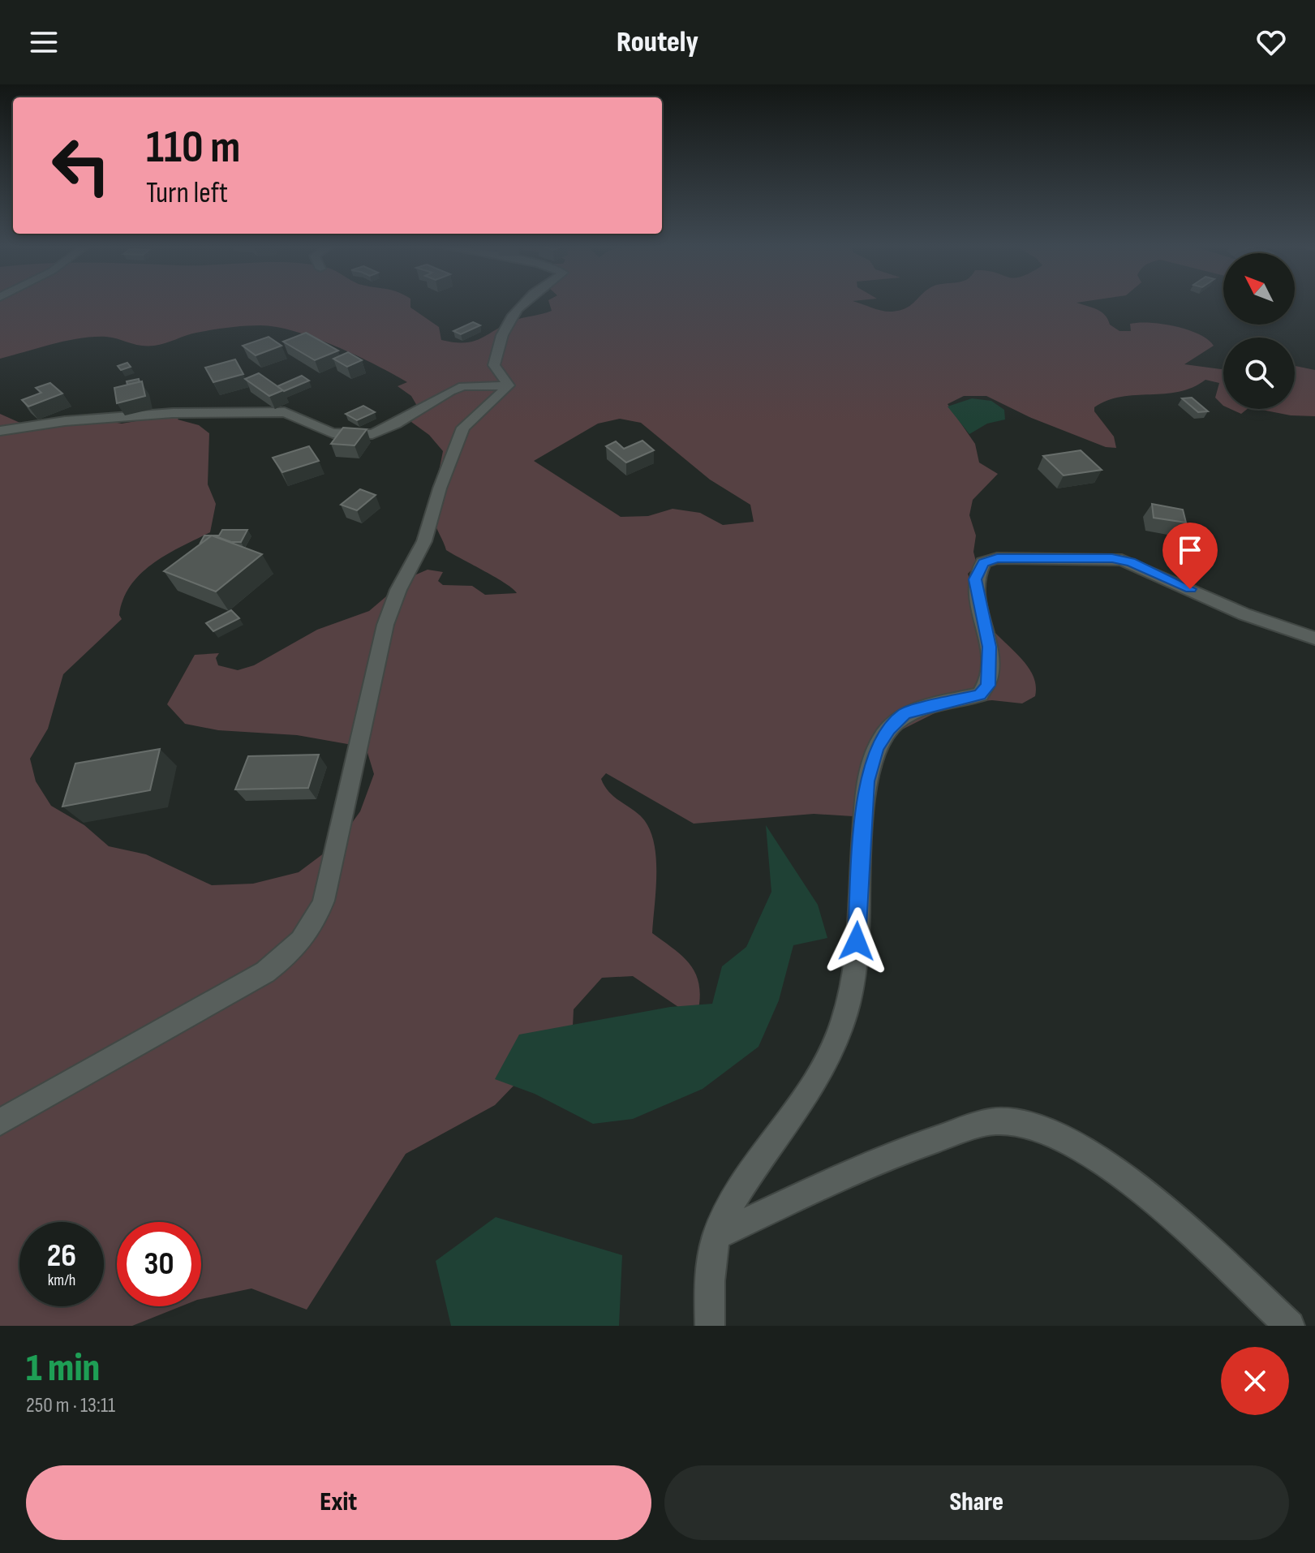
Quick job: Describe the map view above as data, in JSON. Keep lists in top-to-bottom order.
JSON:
{
  "north": "top left",
  "page": {
    "header": "Routely",
    "turn": ["110 m", "Turn left"],
    "speed": "26 km/h",
    "limit": "30",
    "heading": ["1 min", "250 m · 13:11"],
    "buttons": ["Exit", "Share"]
  }
}
